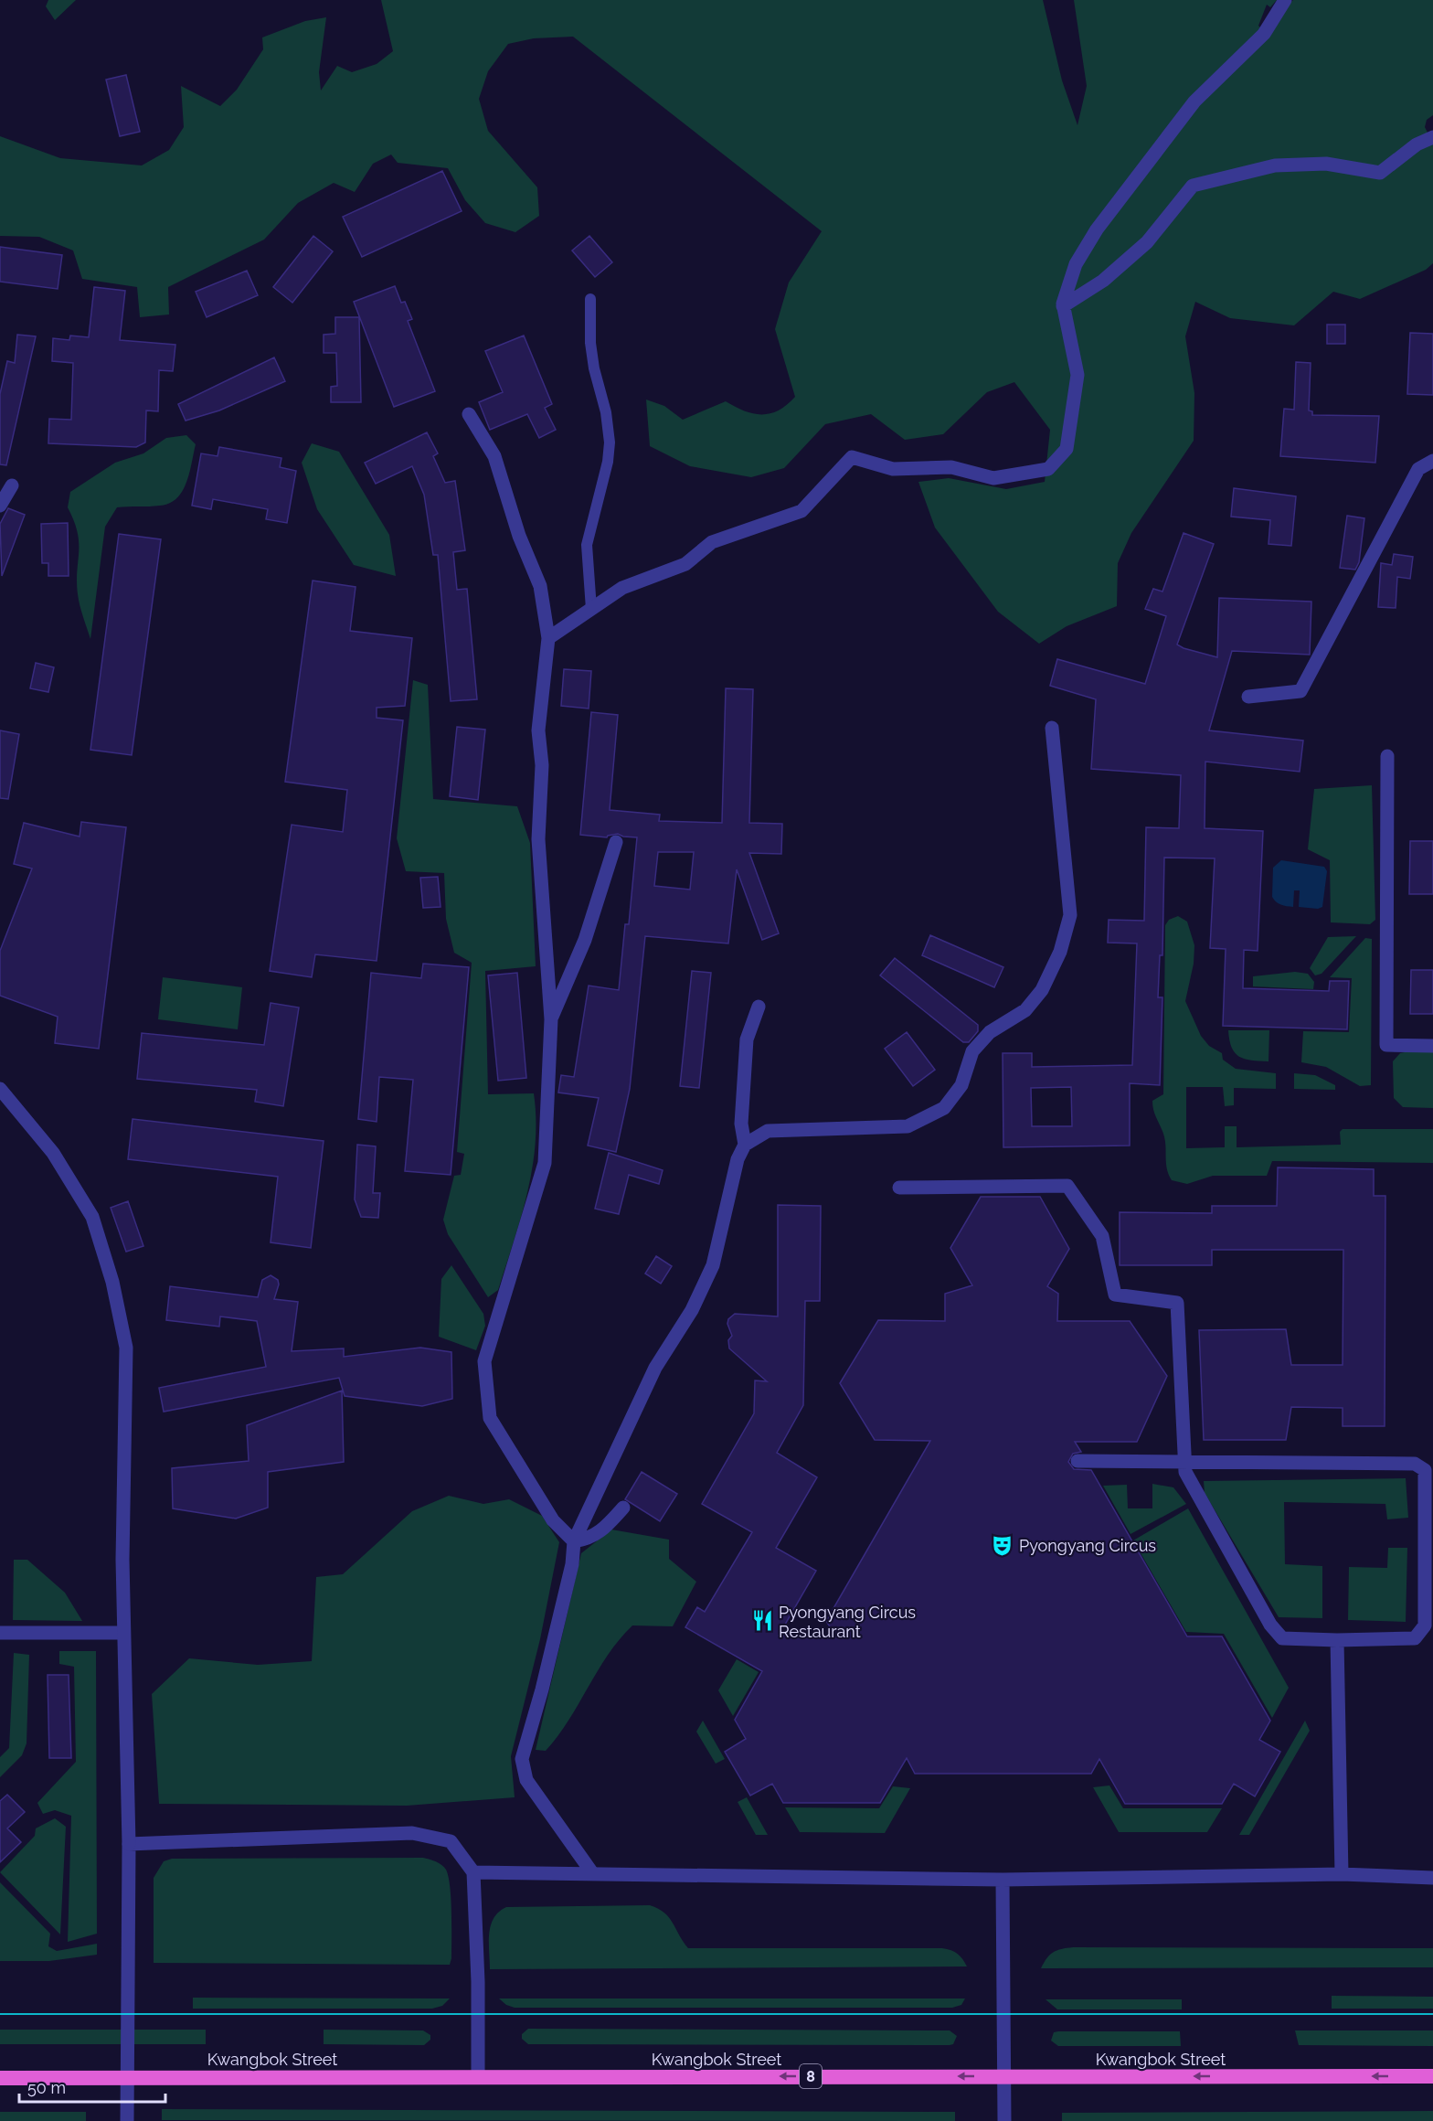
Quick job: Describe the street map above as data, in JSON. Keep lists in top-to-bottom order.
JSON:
{
  "streets": {
    "highway": ["Kwangbok Street", "8"]
  },
  "one_way": ["Kwangbok Street"],
  "places": {
    "theatre": ["Pyongyang Circus"],
    "restaurant": ["Pyongyang Circus Restaurant"]
  },
  "scale_bar": "50 m"
}
